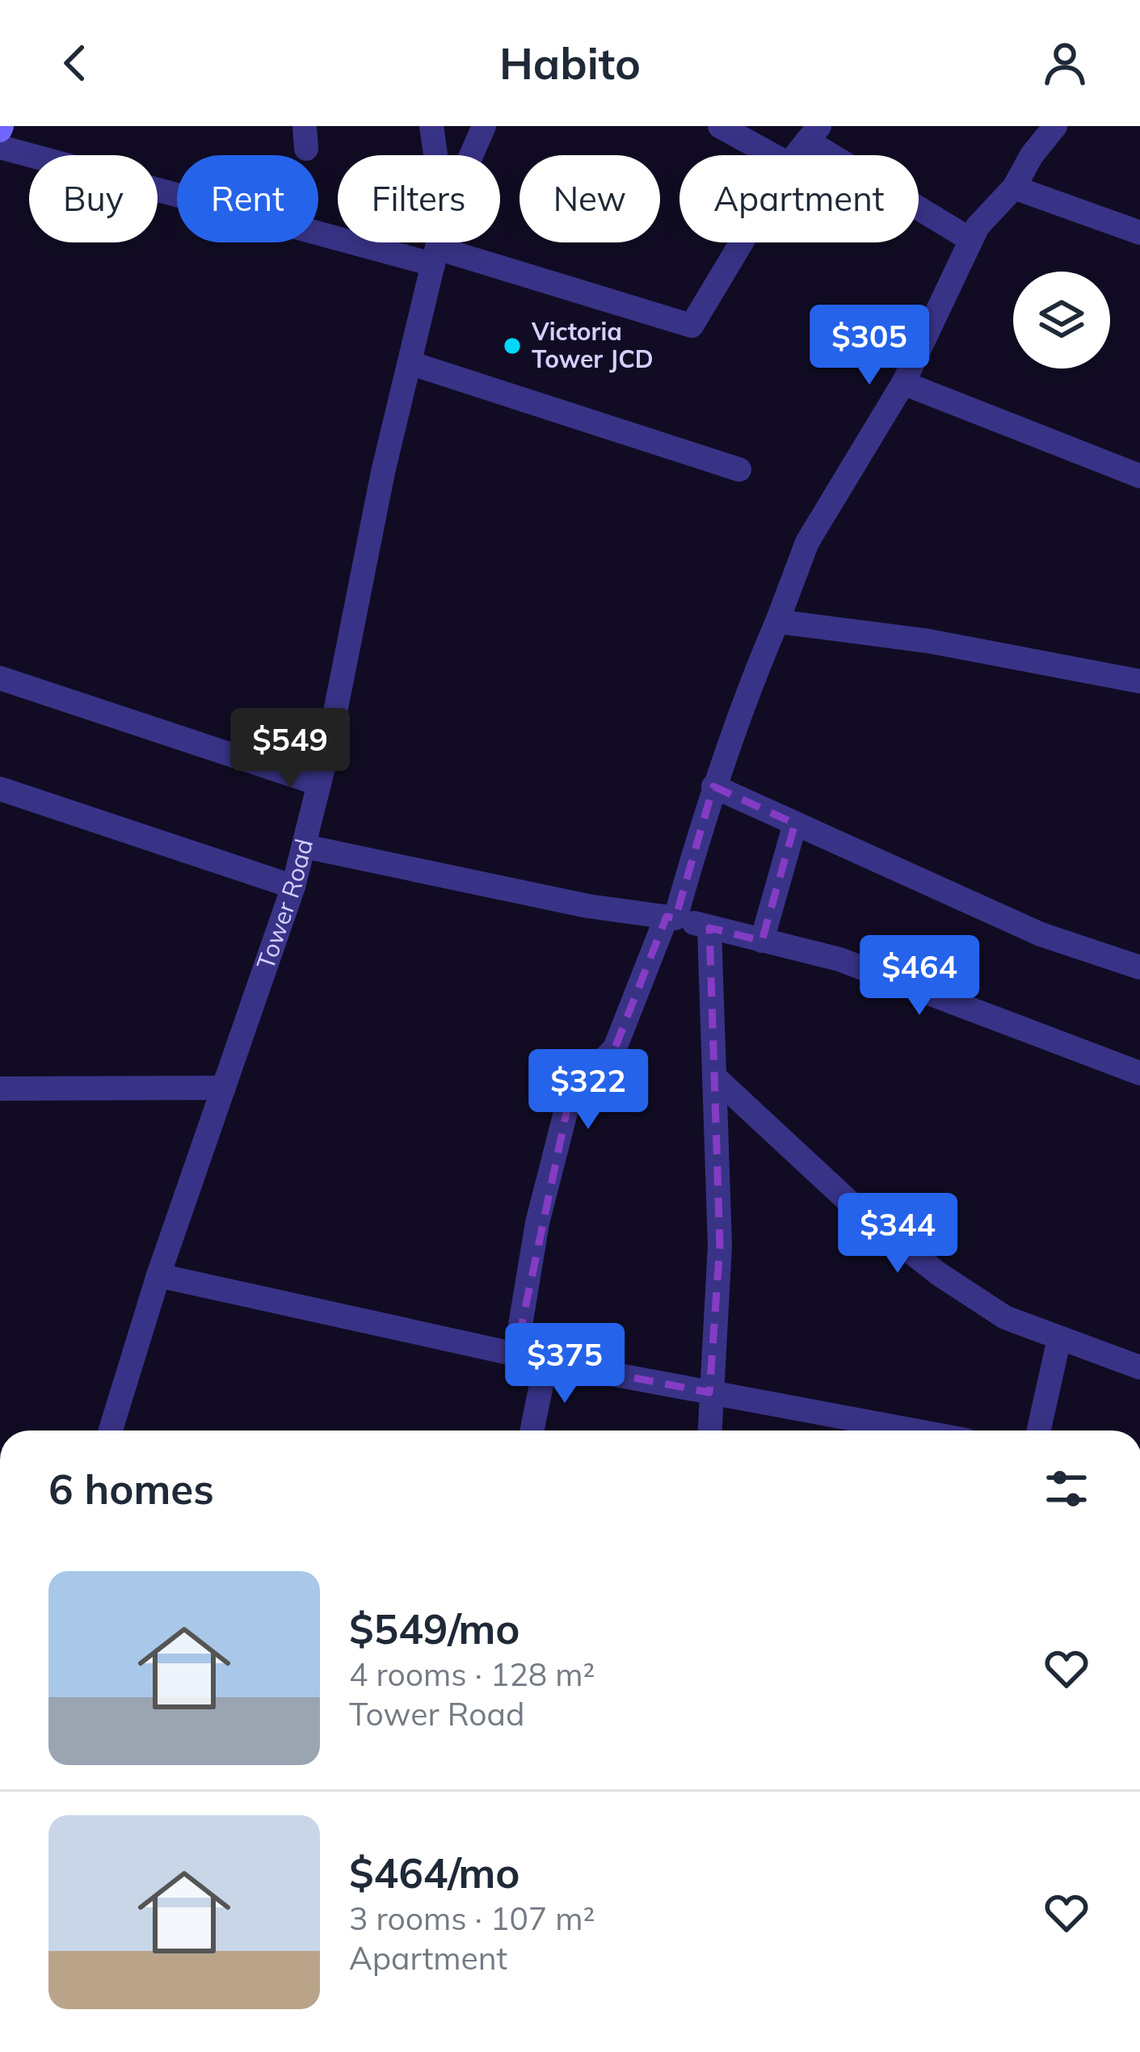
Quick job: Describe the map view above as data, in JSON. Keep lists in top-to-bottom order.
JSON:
{
  "streets": {
    "street": ["Tower Road"]
  },
  "places": ["Victoria Tower JCD"],
  "page": {
    "header": "Habito",
    "chip": [
      "Buy",
      "Rent",
      "Filters",
      "New",
      "Apartment"
    ],
    "price": [
      "$305",
      "$549",
      "$464",
      "$322",
      "$344",
      "$375"
    ],
    "heading": "6 homes",
    "list": [
      {
        "name": "$549/mo",
        "note": "4 rooms · 128 m² · Tower Road"
      },
      {
        "name": "$464/mo",
        "note": "3 rooms · 107 m² · Apartment"
      }
    ]
  }
}
